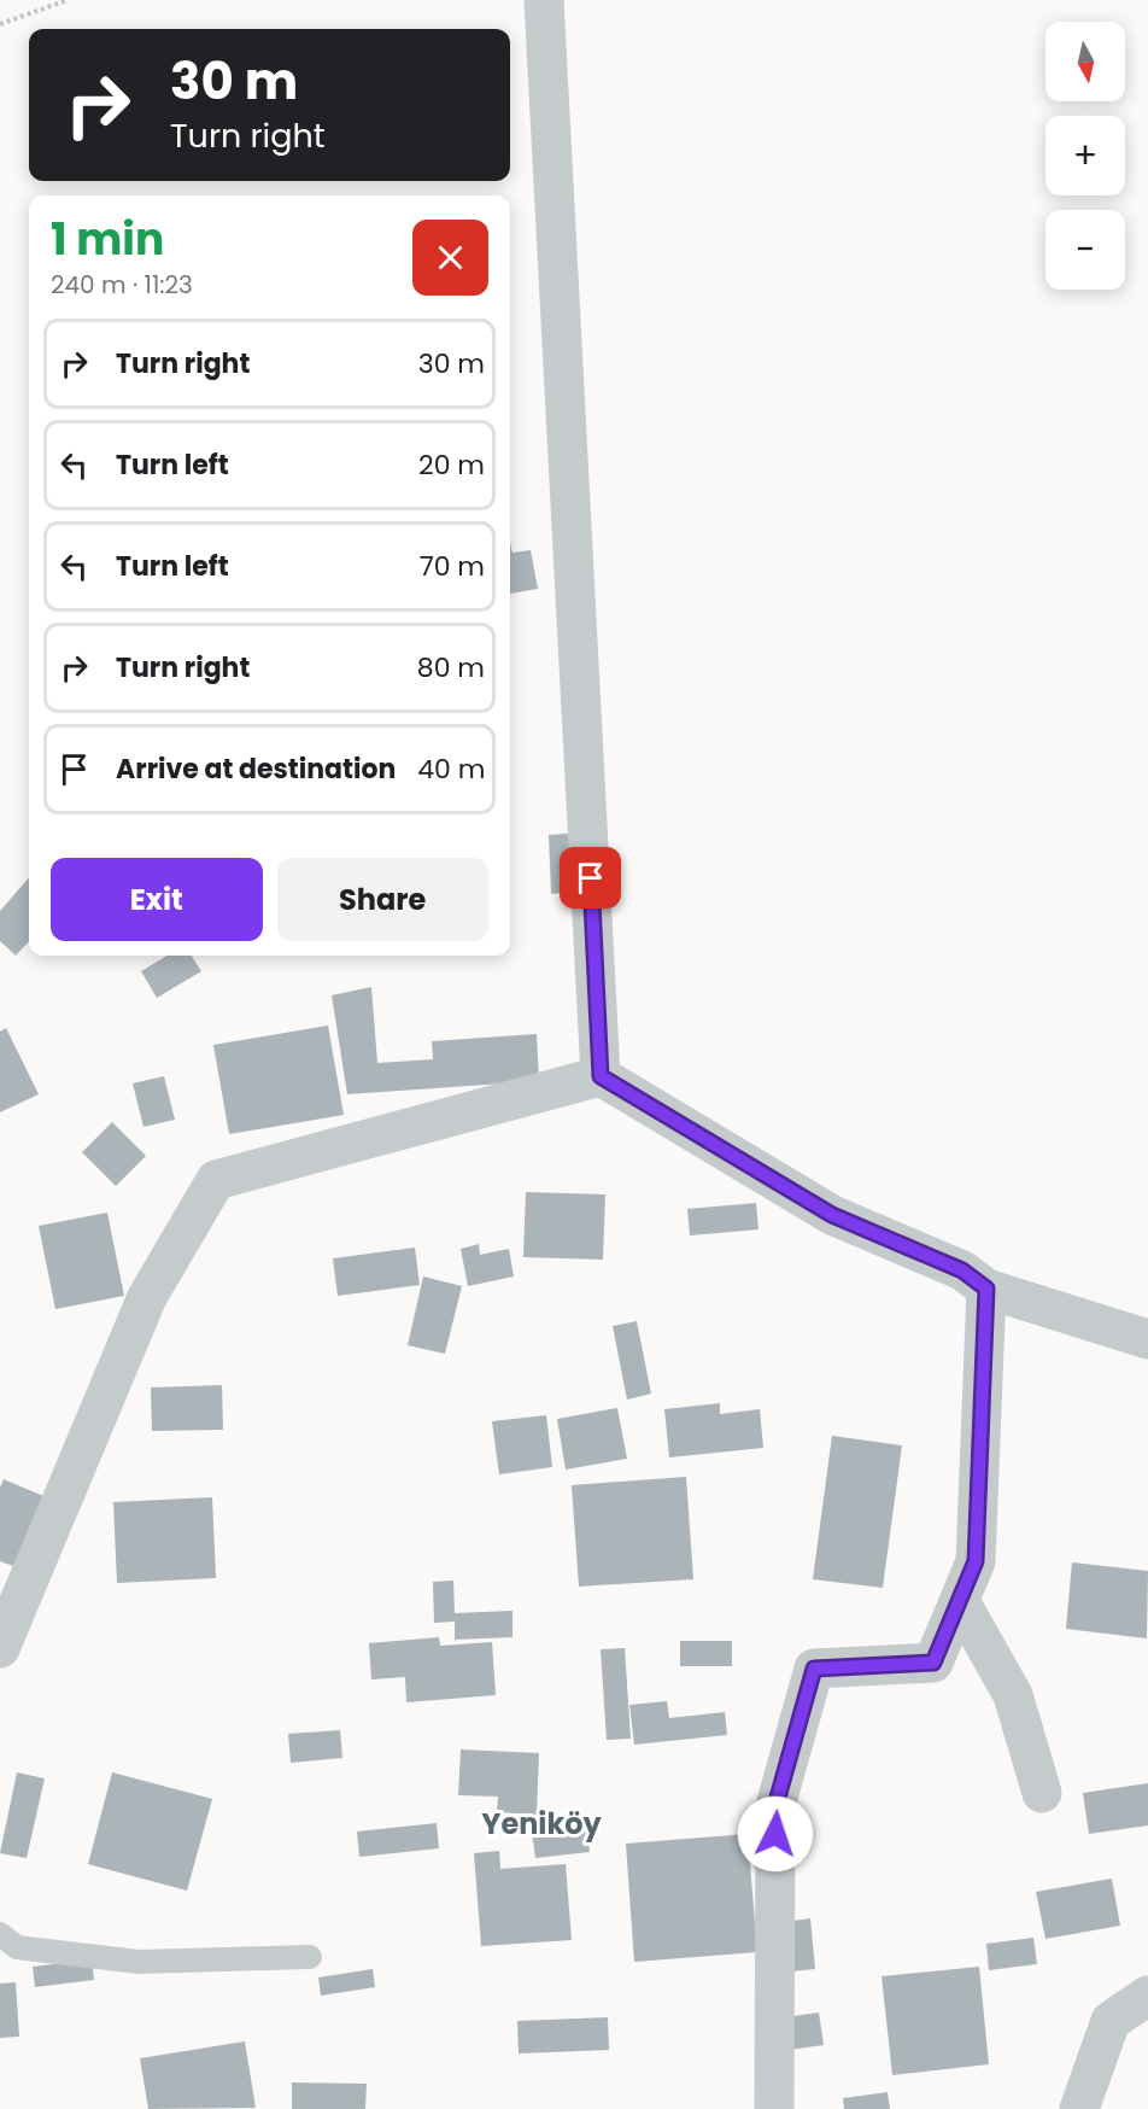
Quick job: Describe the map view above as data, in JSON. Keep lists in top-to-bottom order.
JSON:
{
  "districts": ["Yeniköy"],
  "north": "bottom",
  "page": {
    "map_buttons": ["+", "−"],
    "turn": ["30 m", "Turn right"],
    "heading": ["1 min", "240 m · 11:23"],
    "list": [
      {
        "name": "Turn right",
        "value": "30 m"
      },
      {
        "name": "Turn left",
        "value": "20 m"
      },
      {
        "name": "Turn left",
        "value": "70 m"
      },
      {
        "name": "Turn right",
        "value": "80 m"
      },
      {
        "name": "Arrive at destination",
        "value": "40 m"
      }
    ],
    "buttons": ["Exit", "Share"]
  }
}
